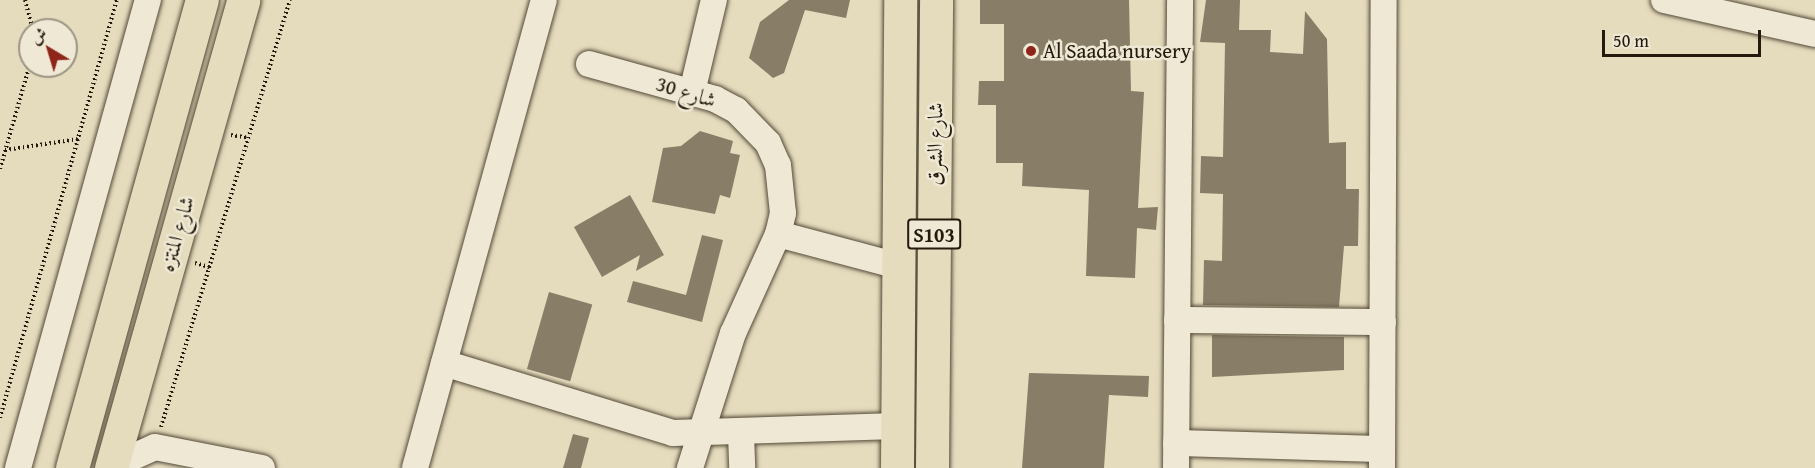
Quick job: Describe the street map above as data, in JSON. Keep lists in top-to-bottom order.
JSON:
{
  "streets": {
    "main road": ["شارع الشرق", "شارع المنتزه", "S103"],
    "street": ["شارع 30"]
  },
  "places": ["Al Saada nursery"],
  "scale_bar": "50 m",
  "north": "top left"
}
